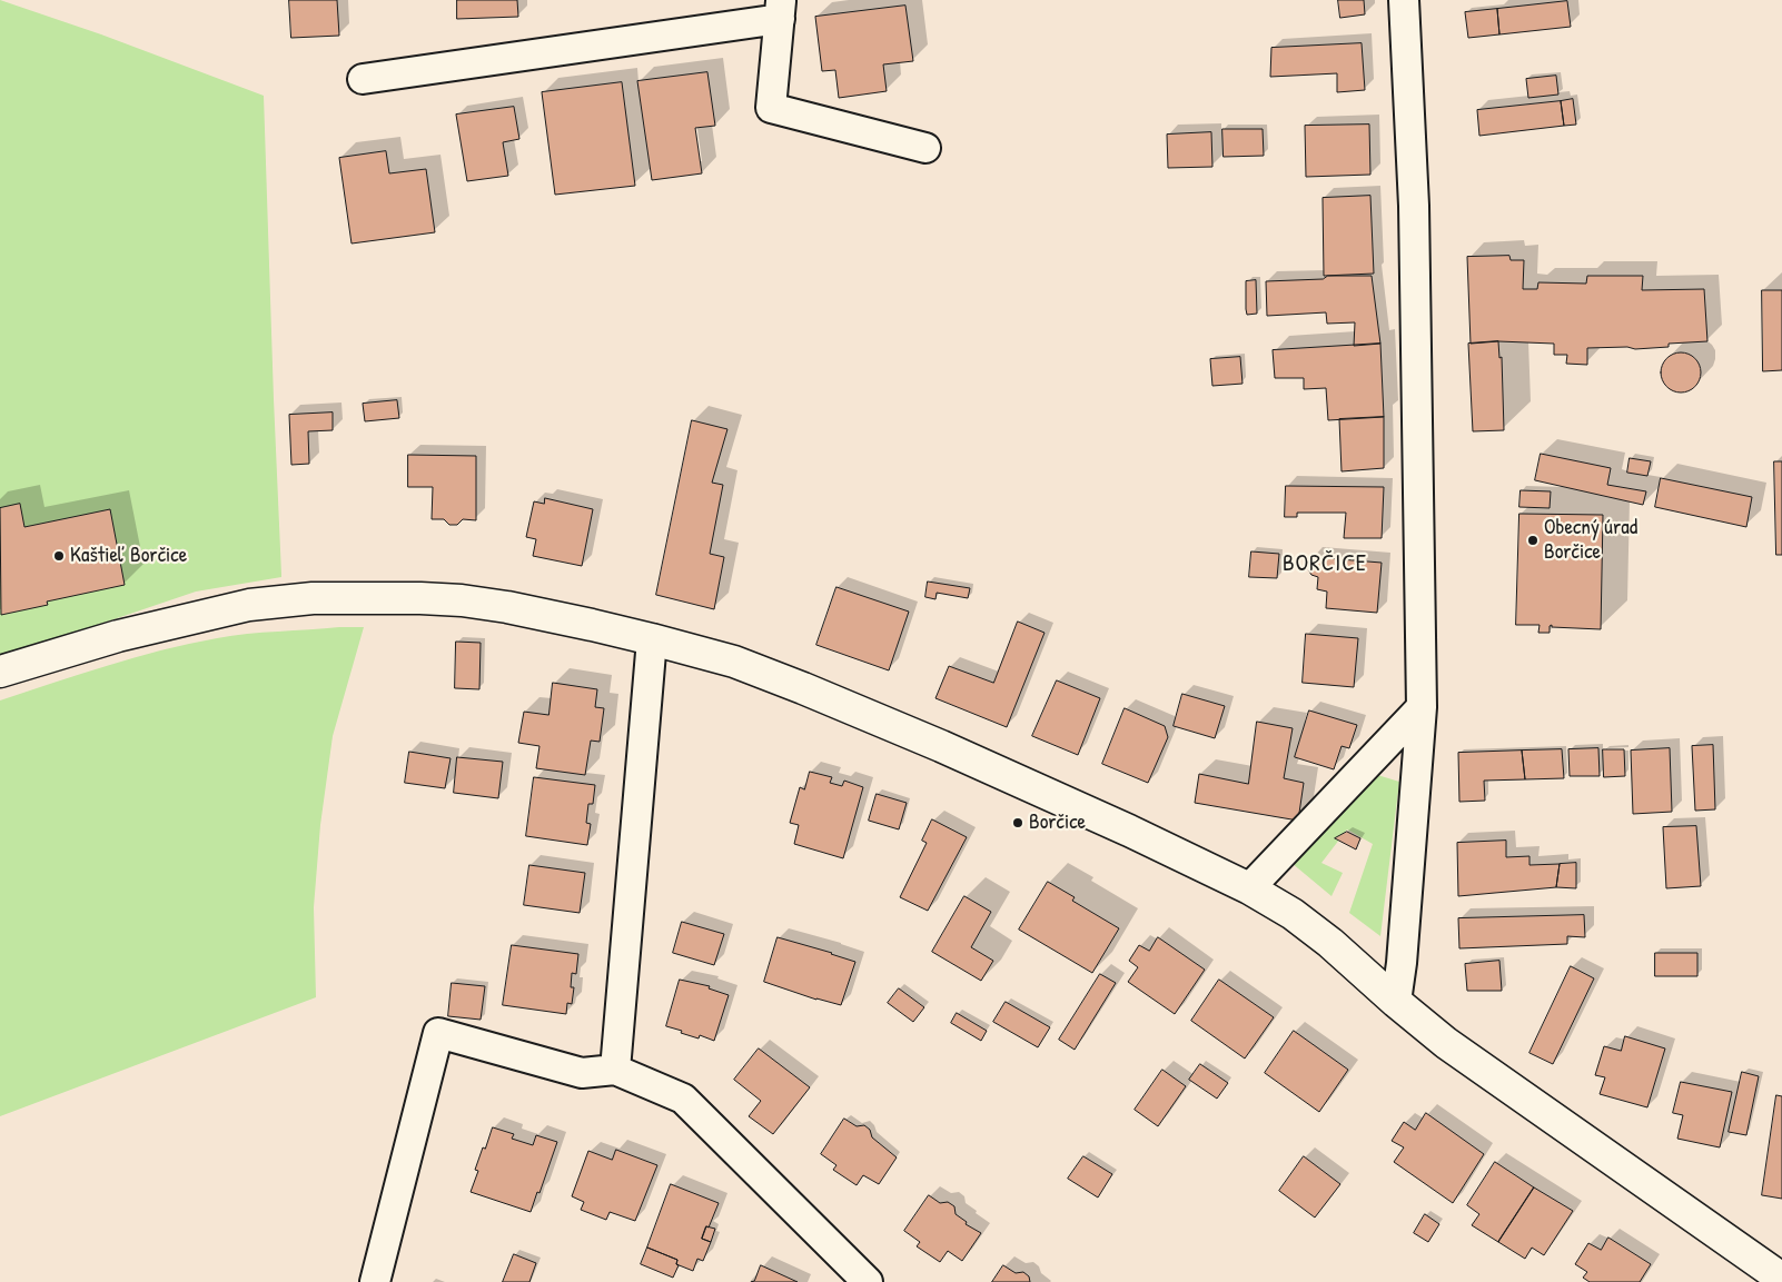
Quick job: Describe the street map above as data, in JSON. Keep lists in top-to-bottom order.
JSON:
{
  "districts": ["BORČICE"],
  "places": ["Obecný úrad Borčice", "Kaštieľ Borčice", "Borčice"]
}
